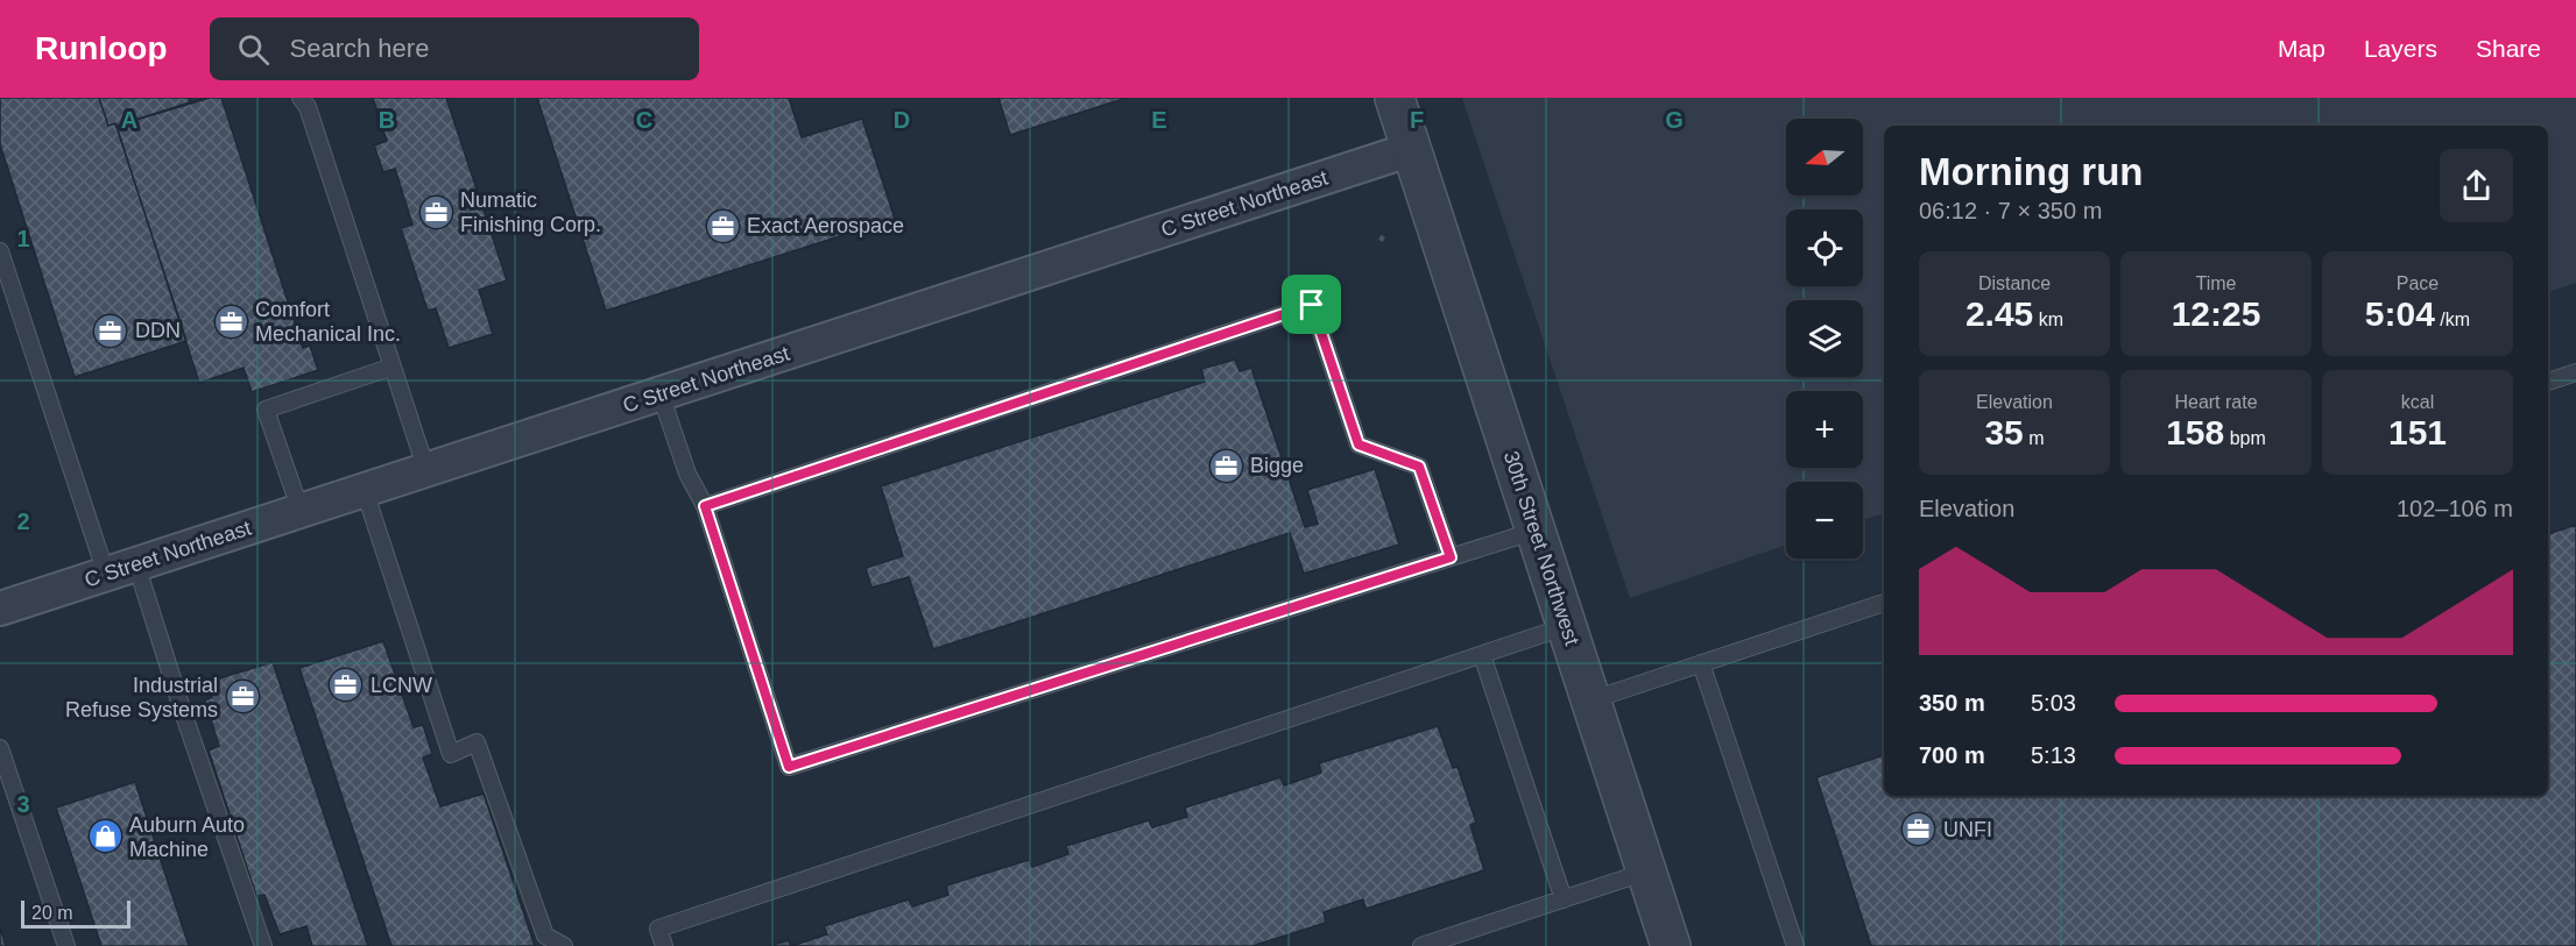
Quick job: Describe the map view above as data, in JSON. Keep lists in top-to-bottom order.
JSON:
{
  "streets": {
    "street": ["C Street Northeast", "30th Street Northwest"]
  },
  "crossings": [
    ["C Street Northeast", "30th Street Northwest"]
  ],
  "places": {
    "office": [
      "Numatic Finishing Corp.",
      "Exact Aerospace",
      "Comfort Mechanical Inc.",
      "DDN",
      "Bigge",
      "LCNW",
      "Industrial Refuse Systems",
      "UNFI"
    ],
    "shop": ["Auburn Auto Machine"]
  },
  "scale_bar": "20 m",
  "north": "left",
  "page": {
    "header": "Runloop",
    "search": "Search here",
    "nav": ["Map", "Layers", "Share"],
    "map_buttons": ["+", "−"],
    "heading": ["Morning run", "06:12 · 7 × 350 m"],
    "stats": [
      ["Distance", "2.45 km"],
      ["Time", "12:25"],
      ["Pace", "5:04 /km"],
      ["Elevation", "35 m"],
      ["Heart rate", "158 bpm"],
      ["kcal", "151"]
    ],
    "chart": ["Elevation", "102–106 m"],
    "list": [
      {
        "name": "350 m",
        "note": "5:03"
      },
      {
        "name": "700 m",
        "note": "5:13"
      }
    ],
    "scale": "20 m"
  },
  "grid": {
    "columns": [
      "A",
      "B",
      "C",
      "D",
      "E",
      "F",
      "G"
    ],
    "rows": ["1", "2", "3"]
  }
}
